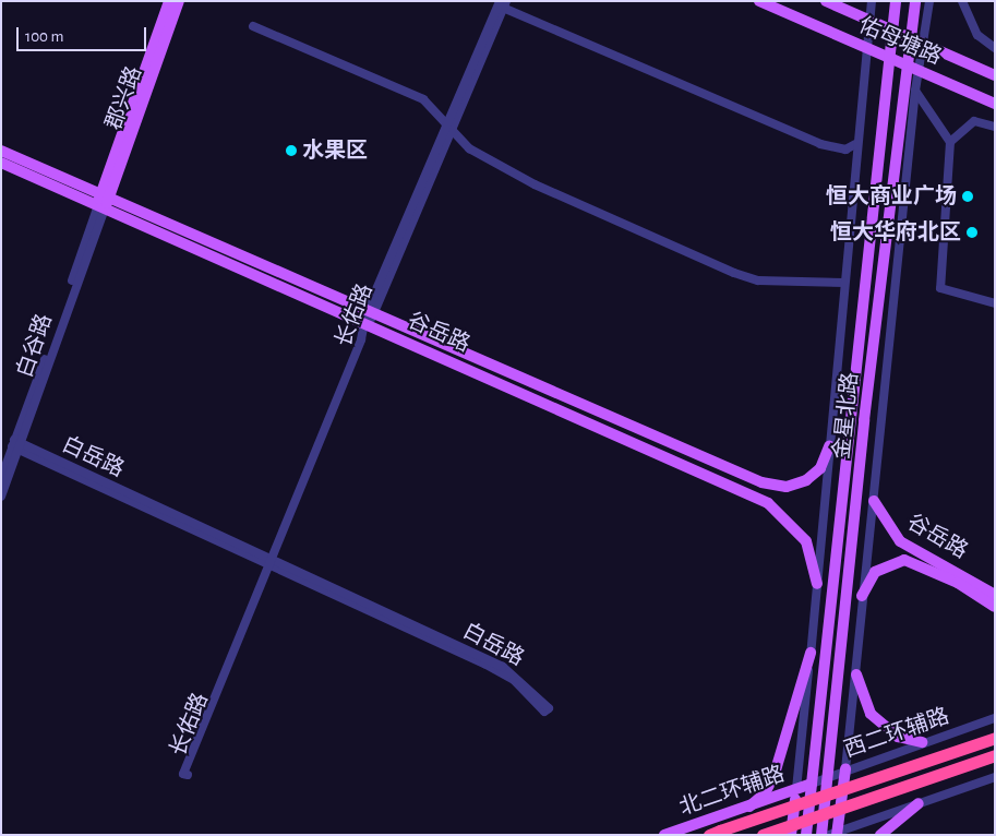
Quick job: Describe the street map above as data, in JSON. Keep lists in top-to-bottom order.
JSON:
{
  "streets": {
    "main road": [
      "佑母塘路",
      "郡兴路",
      "谷岳路",
      "金星北路",
      "北二环辅路"
    ],
    "street": [
      "长佑路",
      "白谷路",
      "白岳路",
      "西二环辅路"
    ]
  },
  "crossings": [
    ["佑母塘路", "金星北路"],
    ["郡兴路", "谷岳路"],
    ["郡兴路", "白谷路"],
    ["长佑路", "谷岳路"],
    ["长佑路", "白岳路"],
    ["谷岳路", "白谷路"],
    ["白谷路", "白岳路"],
    ["金星北路", "西二环辅路"],
    ["金星北路", "北二环辅路"],
    ["西二环辅路", "北二环辅路"]
  ],
  "places": ["水果区", "恒大商业广场", "恒大华府北区"],
  "scale_bar": "100 m"
}
